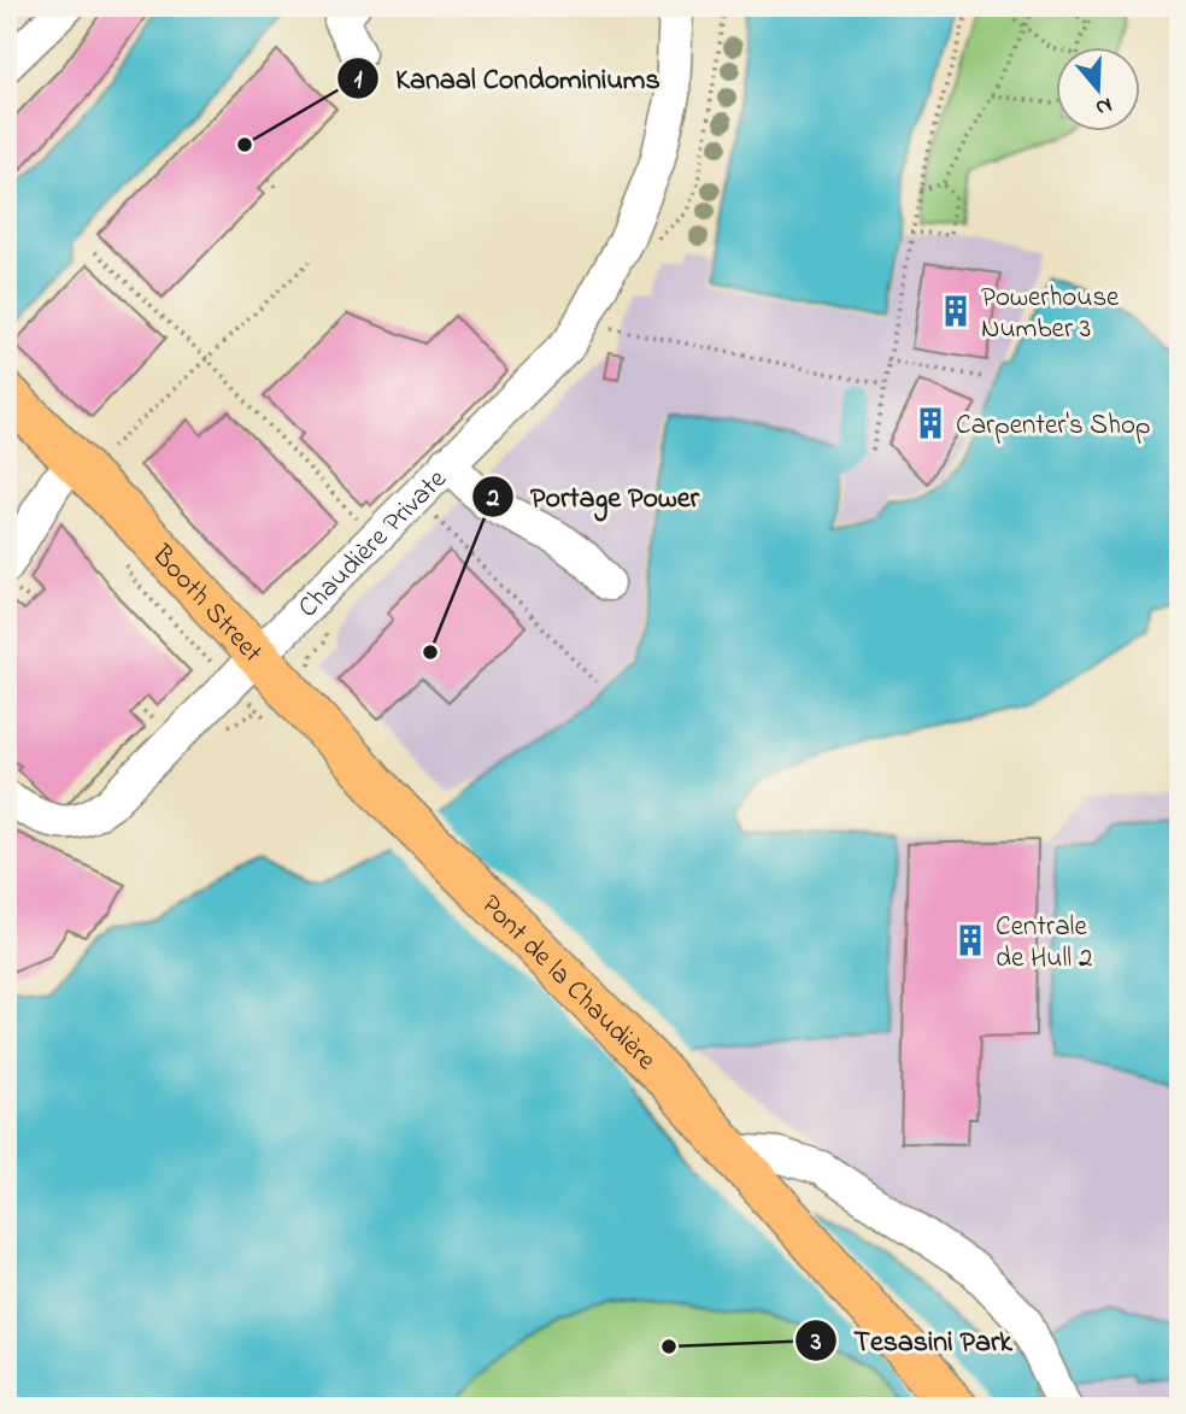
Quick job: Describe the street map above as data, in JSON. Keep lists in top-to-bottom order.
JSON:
{
  "streets": {
    "main road": ["Booth Street", "Pont de la Chaudière"],
    "street": ["Chaudière Private"]
  },
  "crossings": [
    ["Chaudière Private", "Booth Street"],
    ["Booth Street", "Pont de la Chaudière"]
  ],
  "places": {
    "other": ["Kanaal Condominiums", "Portage Power", "Tesasini Park"],
    "building": ["Powerhouse Number 3", "Carpenter's Shop", "Centrale de Hull 2"]
  },
  "north": "bottom"
}
